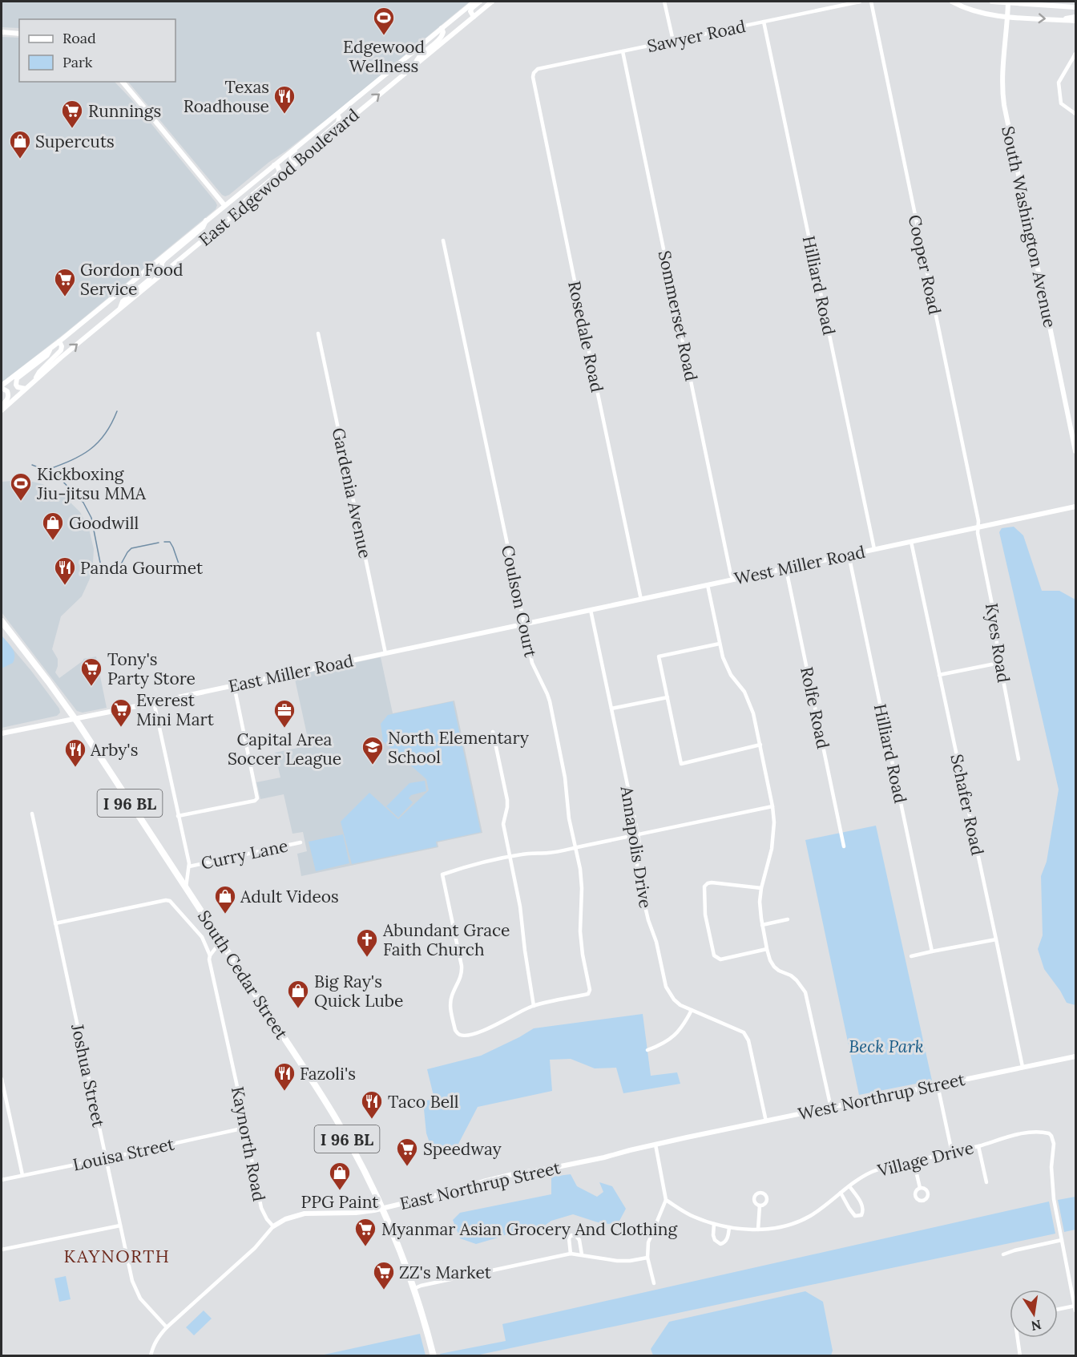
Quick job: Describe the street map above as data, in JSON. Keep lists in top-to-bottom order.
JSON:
{
  "streets": {
    "main road": ["I 96 BL", "South Cedar Street"],
    "street": [
      "Sawyer Road",
      "East Edgewood Boulevard",
      "South Washington Avenue",
      "Cooper Road",
      "Hilliard Road",
      "Sommerset Road",
      "Rosedale Road",
      "Gardenia Avenue",
      "West Miller Road",
      "Coulson Court",
      "Kyes Road",
      "East Miller Road",
      "Rolfe Road",
      "Schafer Road",
      "Annapolis Drive",
      "Curry Lane",
      "Joshua Street",
      "West Northrup Street",
      "Kaynorth Road",
      "Louisa Street",
      "Village Drive",
      "East Northrup Street"
    ]
  },
  "crossings": [
    ["Sawyer Road", "Hilliard Road"],
    ["Sawyer Road", "Sommerset Road"],
    ["Sawyer Road", "Rosedale Road"],
    ["Cooper Road", "West Miller Road"],
    ["Cooper Road", "Kyes Road"],
    ["Hilliard Road", "West Miller Road"],
    ["Sommerset Road", "West Miller Road"],
    ["Rosedale Road", "West Miller Road"],
    ["Gardenia Avenue", "East Miller Road"],
    ["West Miller Road", "Coulson Court"],
    ["West Miller Road", "Kyes Road"],
    ["West Miller Road", "East Miller Road"],
    ["West Miller Road", "Rolfe Road"],
    ["West Miller Road", "Schafer Road"],
    ["West Miller Road", "Annapolis Drive"],
    ["Coulson Court", "East Miller Road"],
    ["East Miller Road", "South Cedar Street"],
    ["Schafer Road", "West Northrup Street"],
    ["Annapolis Drive", "West Northrup Street"],
    ["South Cedar Street", "East Northrup Street"],
    ["Joshua Street", "Kaynorth Road"],
    ["Joshua Street", "Louisa Street"],
    ["West Northrup Street", "East Northrup Street"],
    ["Kaynorth Road", "Louisa Street"],
    ["Kaynorth Road", "East Northrup Street"]
  ],
  "districts": ["KAYNORTH"],
  "parks": ["Beck Park"],
  "places": {
    "sports": ["Edgewood Wellness", "Kickboxing Jiu-jitsu MMA"],
    "restaurant": [
      "Texas Roadhouse",
      "Panda Gourmet",
      "Arby's",
      "Fazoli's",
      "Taco Bell"
    ],
    "supermarket": [
      "Runnings",
      "Gordon Food Service",
      "Tony's Party Store",
      "Everest Mini Mart",
      "Speedway",
      "Myanmar Asian Grocery And Clothing",
      "ZZ's Market"
    ],
    "shop": [
      "Supercuts",
      "Goodwill",
      "Adult Videos",
      "Big Ray's Quick Lube",
      "PPG Paint"
    ],
    "office": ["Capital Area Soccer League"],
    "school or university": ["North Elementary School"],
    "church": ["Abundant Grace Faith Church"]
  },
  "legend": ["Road", "Park"],
  "north": "bottom"
}
